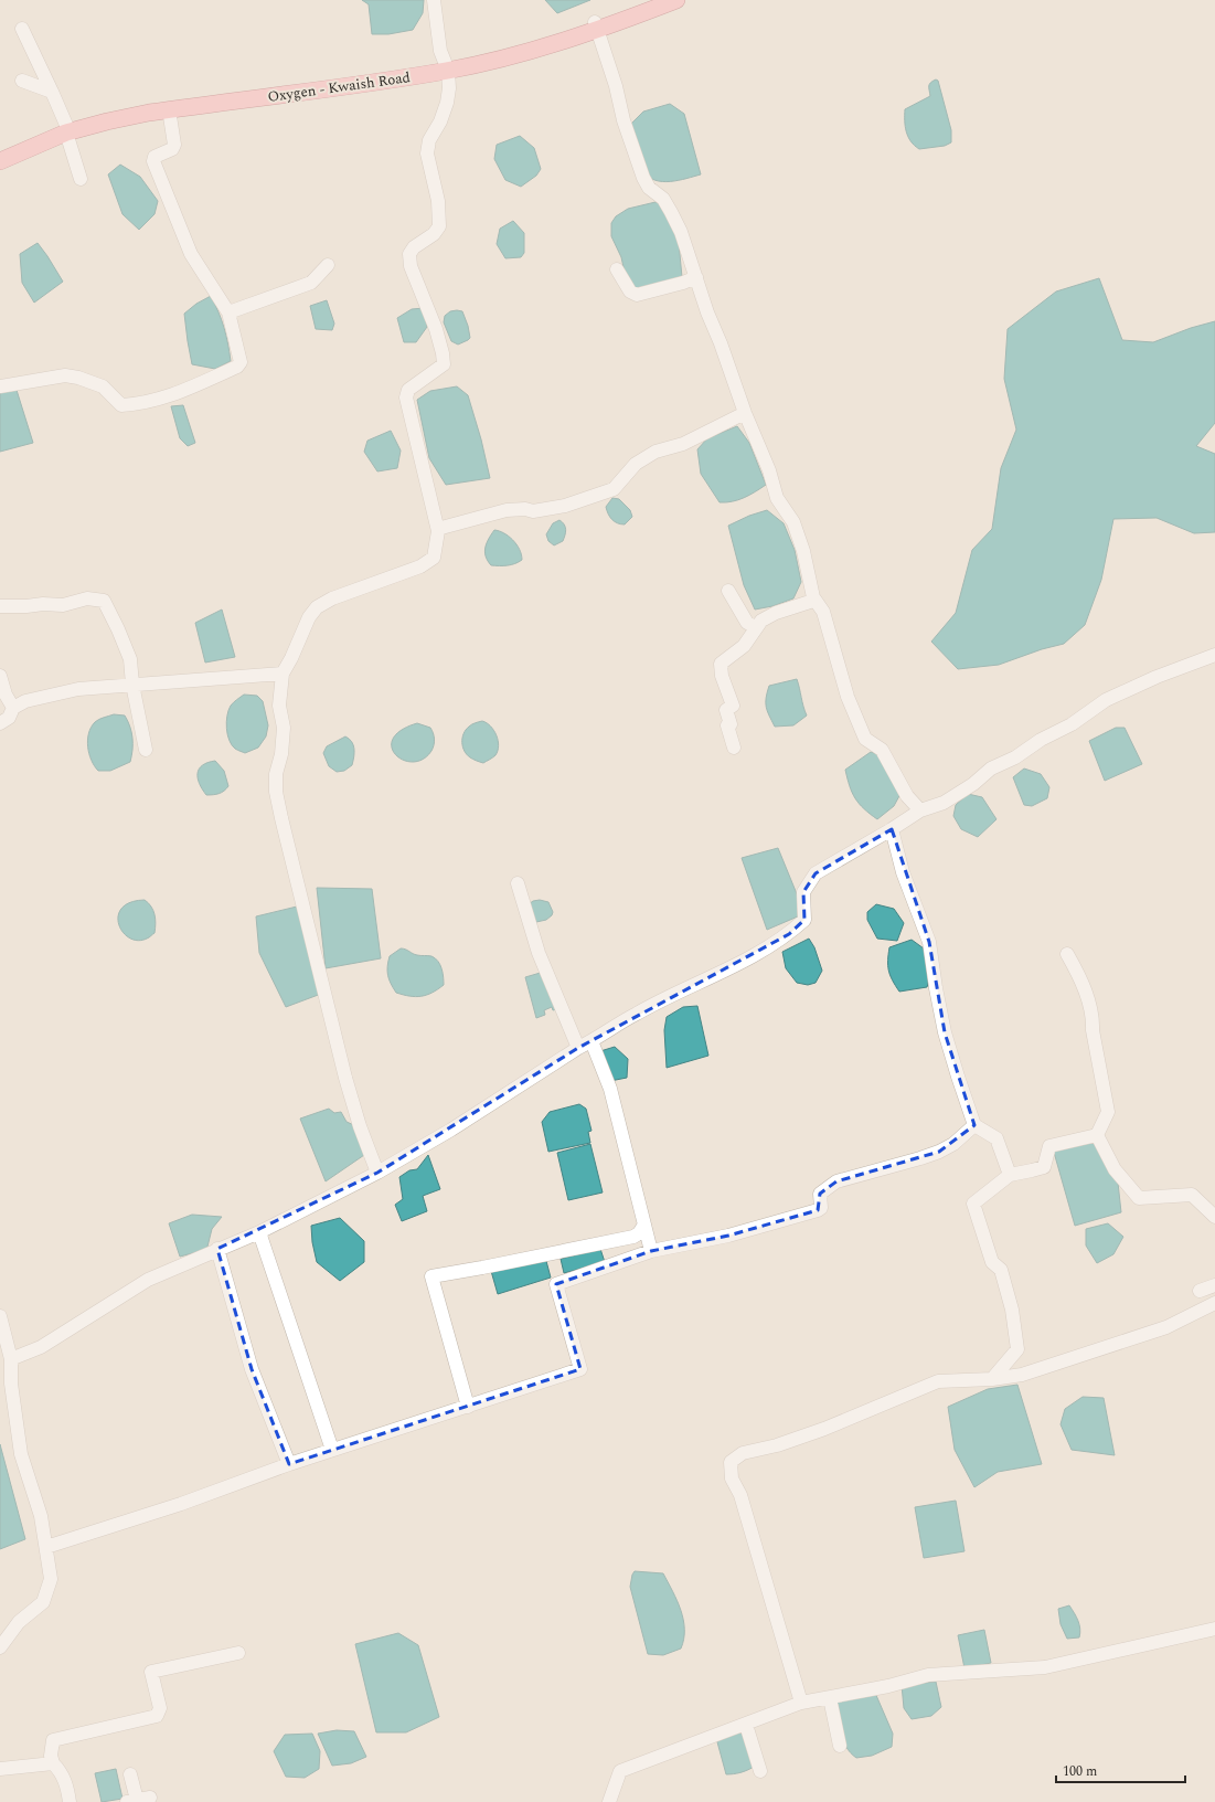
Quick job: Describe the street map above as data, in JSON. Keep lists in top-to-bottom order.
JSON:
{
  "streets": {
    "main road": ["Oxygen - Kwaish Road"]
  },
  "scale_bar": "100 m"
}
